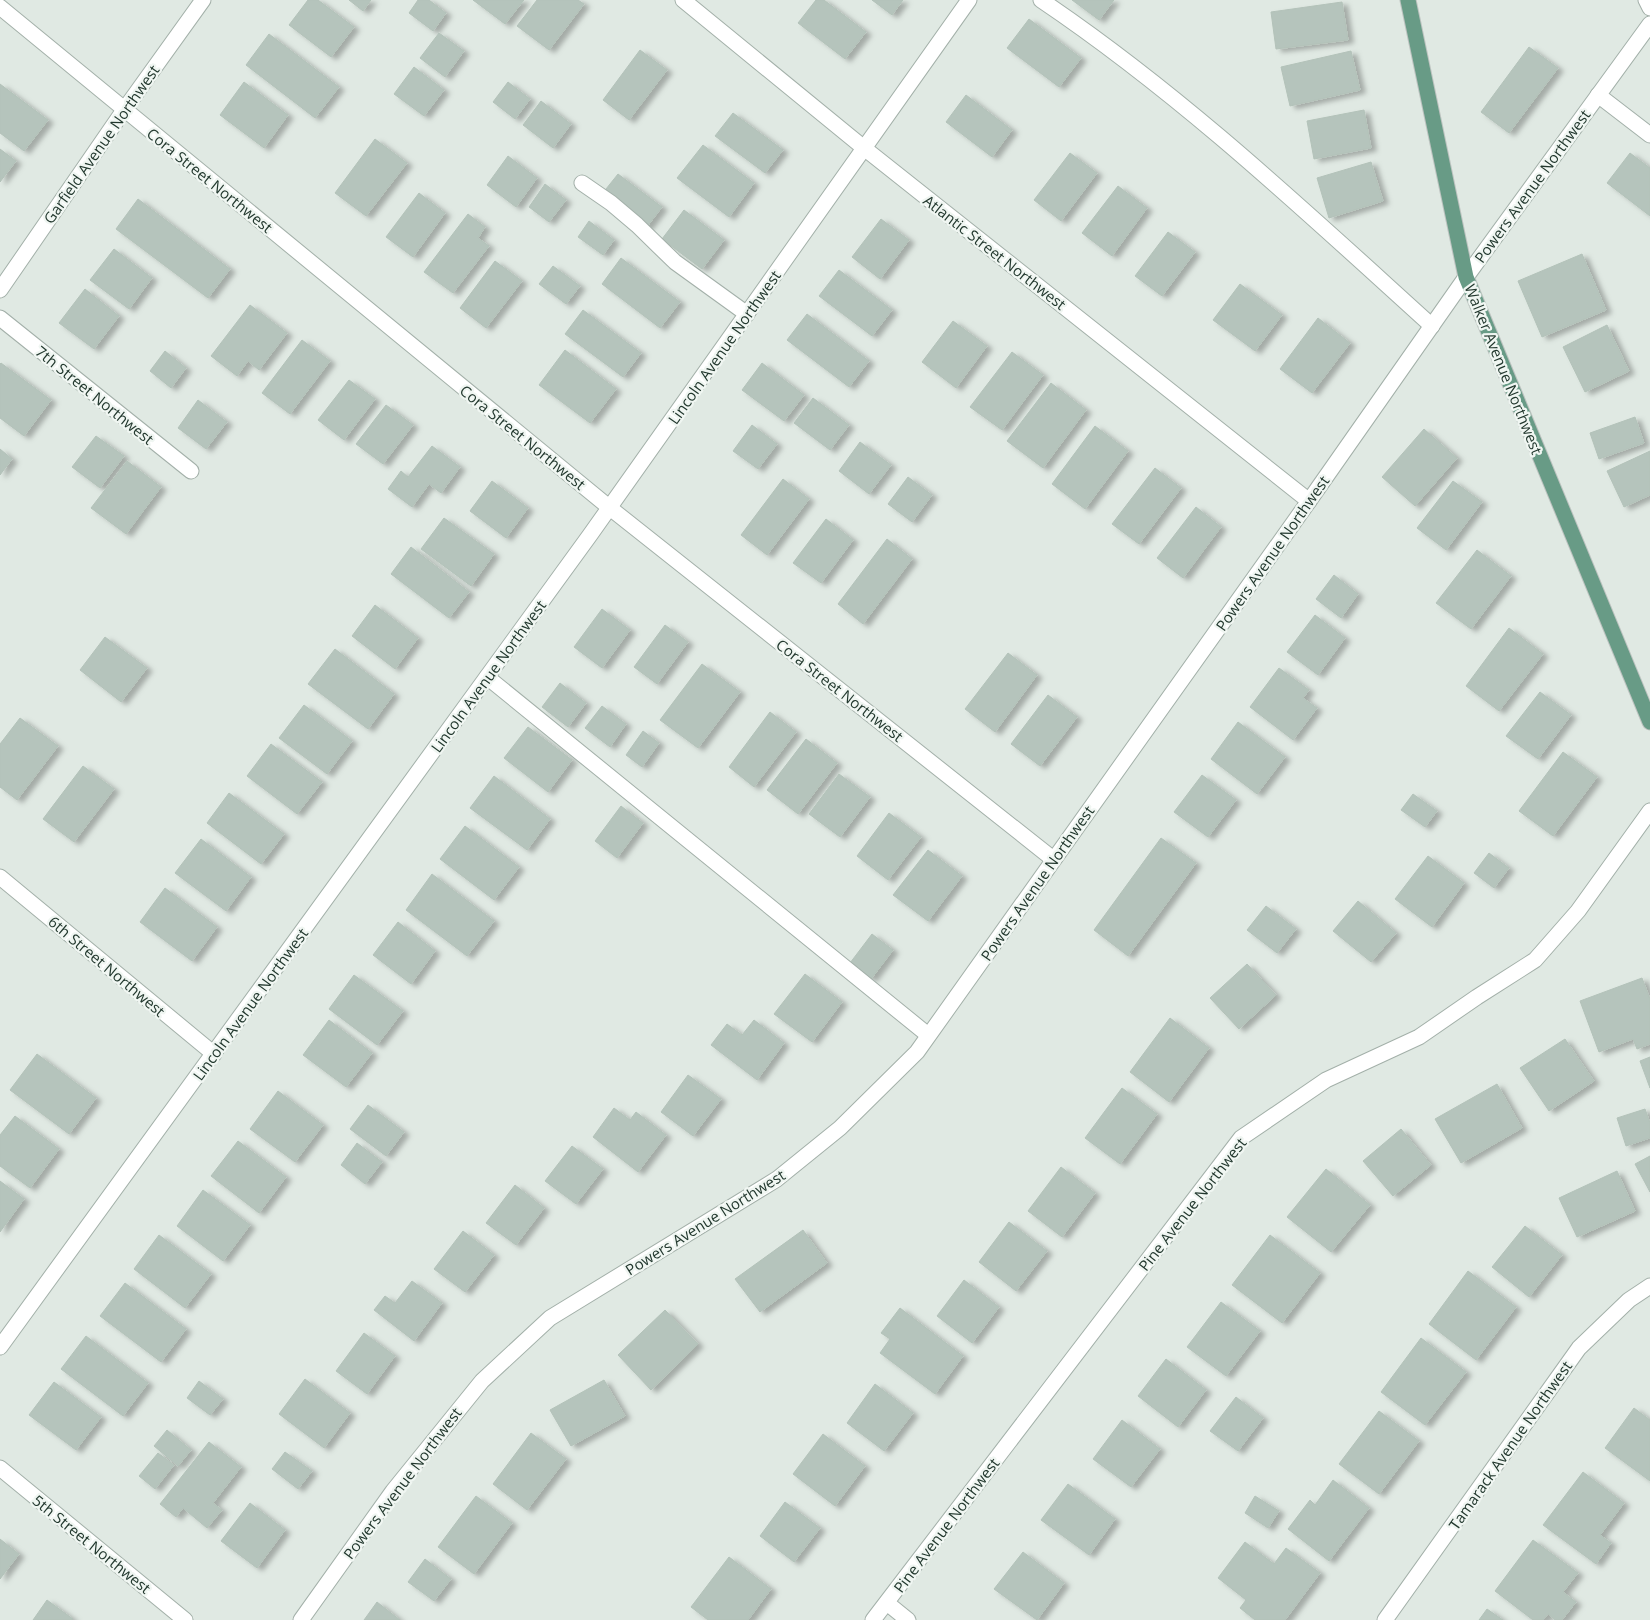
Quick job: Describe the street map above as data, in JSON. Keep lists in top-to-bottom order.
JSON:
{
  "streets": {
    "main road": ["Walker Avenue Northwest"],
    "street": [
      "Garfield Avenue Northwest",
      "Cora Street Northwest",
      "Powers Avenue Northwest",
      "Atlantic Street Northwest",
      "Lincoln Avenue Northwest",
      "7th Street Northwest",
      "6th Street Northwest",
      "Pine Avenue Northwest",
      "Tamarack Avenue Northwest",
      "5th Street Northwest"
    ]
  },
  "crossings": [
    ["Garfield Avenue Northwest", "Cora Street Northwest"],
    ["Cora Street Northwest", "Powers Avenue Northwest"],
    ["Cora Street Northwest", "Lincoln Avenue Northwest"],
    ["Powers Avenue Northwest", "Atlantic Street Northwest"],
    ["Powers Avenue Northwest", "Walker Avenue Northwest"],
    ["Atlantic Street Northwest", "Lincoln Avenue Northwest"],
    ["Lincoln Avenue Northwest", "6th Street Northwest"]
  ]
}
